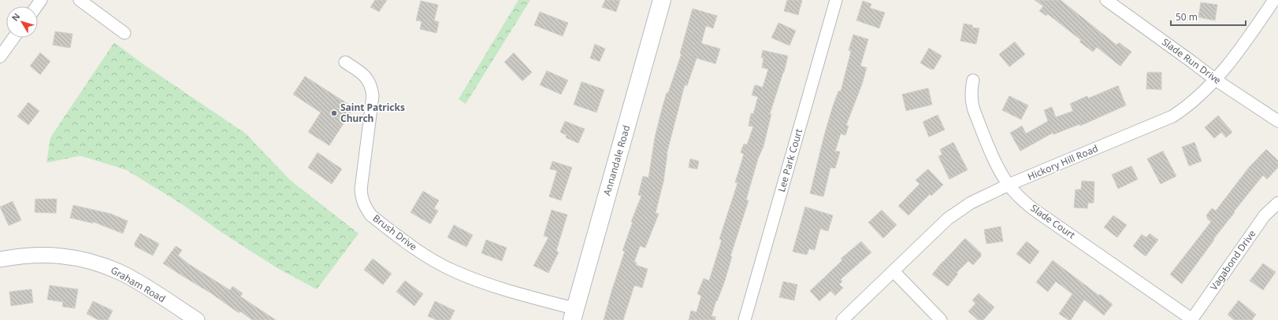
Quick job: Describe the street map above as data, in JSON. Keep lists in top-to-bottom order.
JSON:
{
  "streets": {
    "main road": ["Annandale Road"],
    "street": [
      "Slade Run Drive",
      "Lee Park Court",
      "Hickory Hill Road",
      "Slade Court",
      "Brush Drive",
      "Vagabond Drive",
      "Graham Road"
    ]
  },
  "crossings": [
    ["Slade Run Drive", "Hickory Hill Road"],
    ["Annandale Road", "Brush Drive"],
    ["Hickory Hill Road", "Slade Court"],
    ["Slade Court", "Vagabond Drive"]
  ],
  "places": ["Saint Patricks Church"],
  "scale_bar": "50 m",
  "north": "top left"
}
